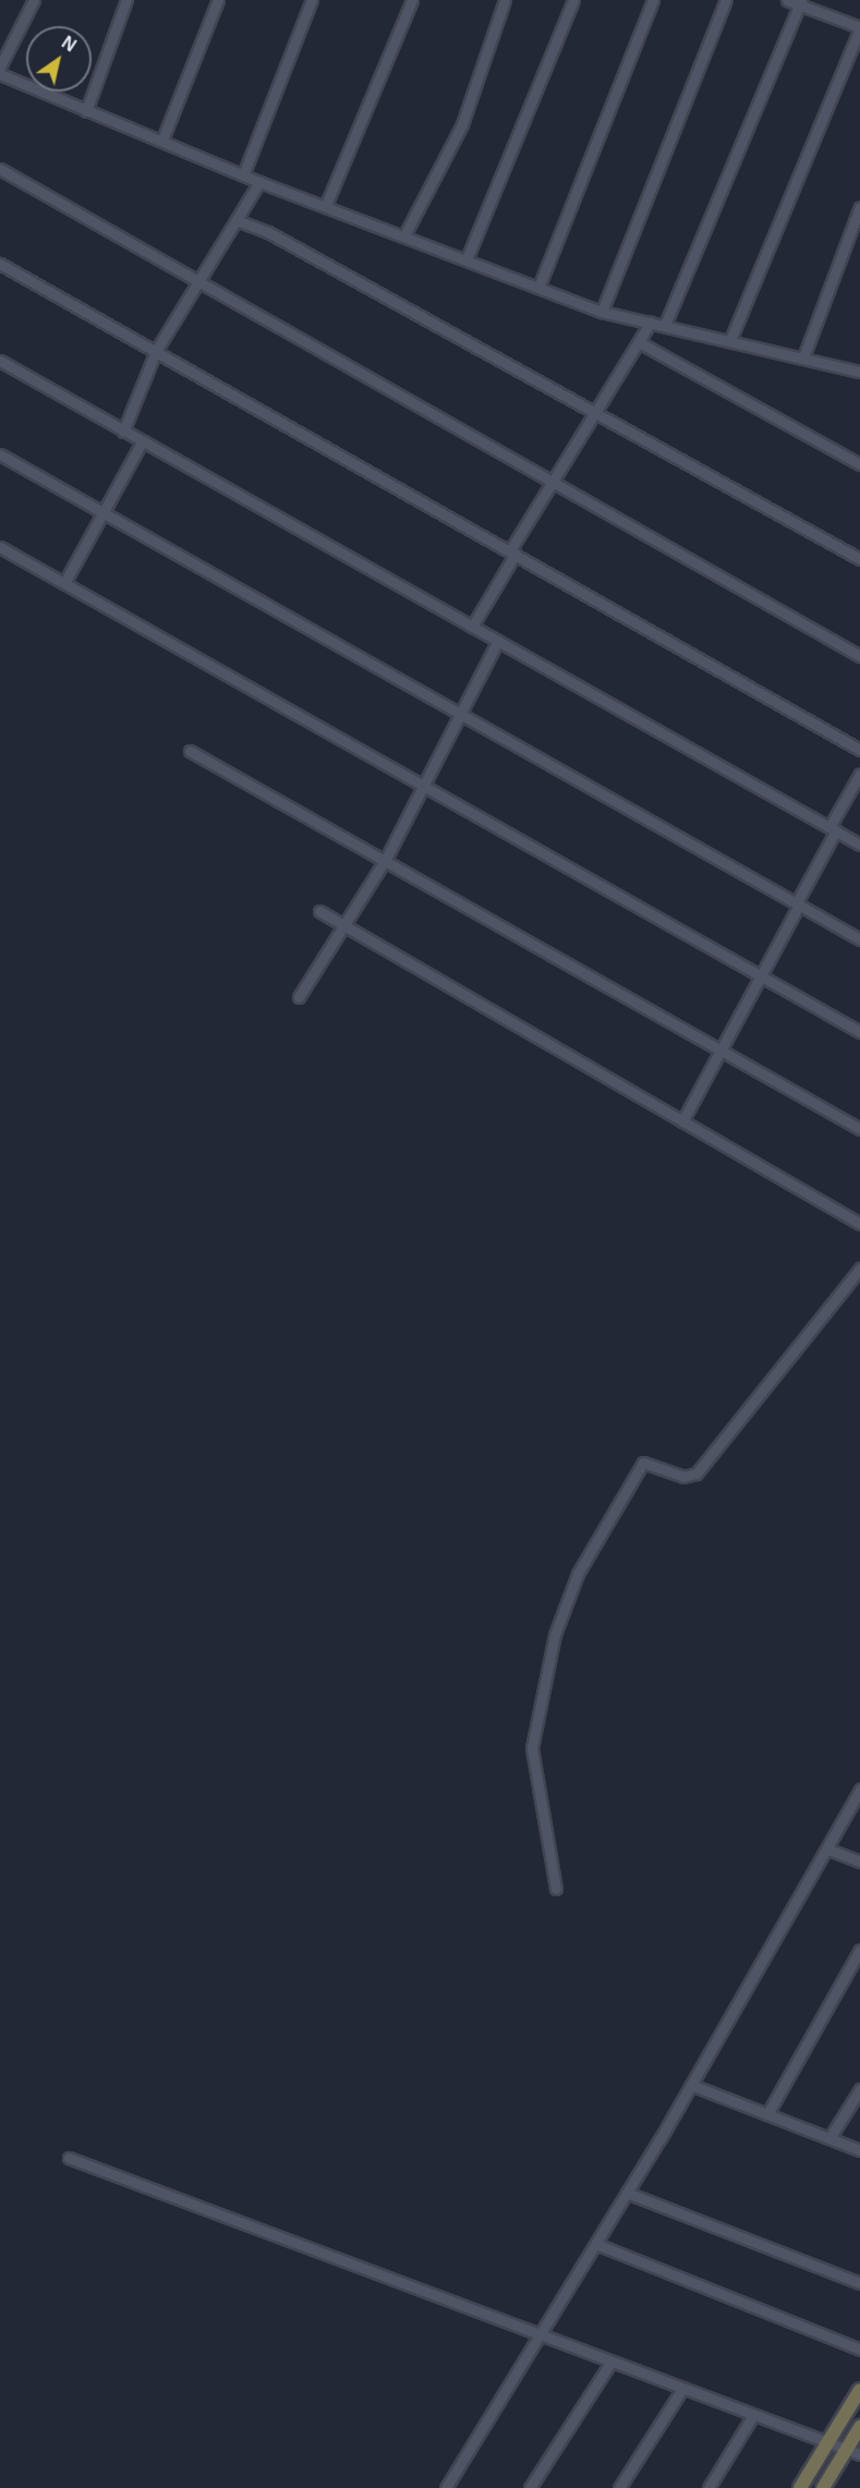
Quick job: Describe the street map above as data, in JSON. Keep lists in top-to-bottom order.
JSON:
{
  "north": "top right"
}
